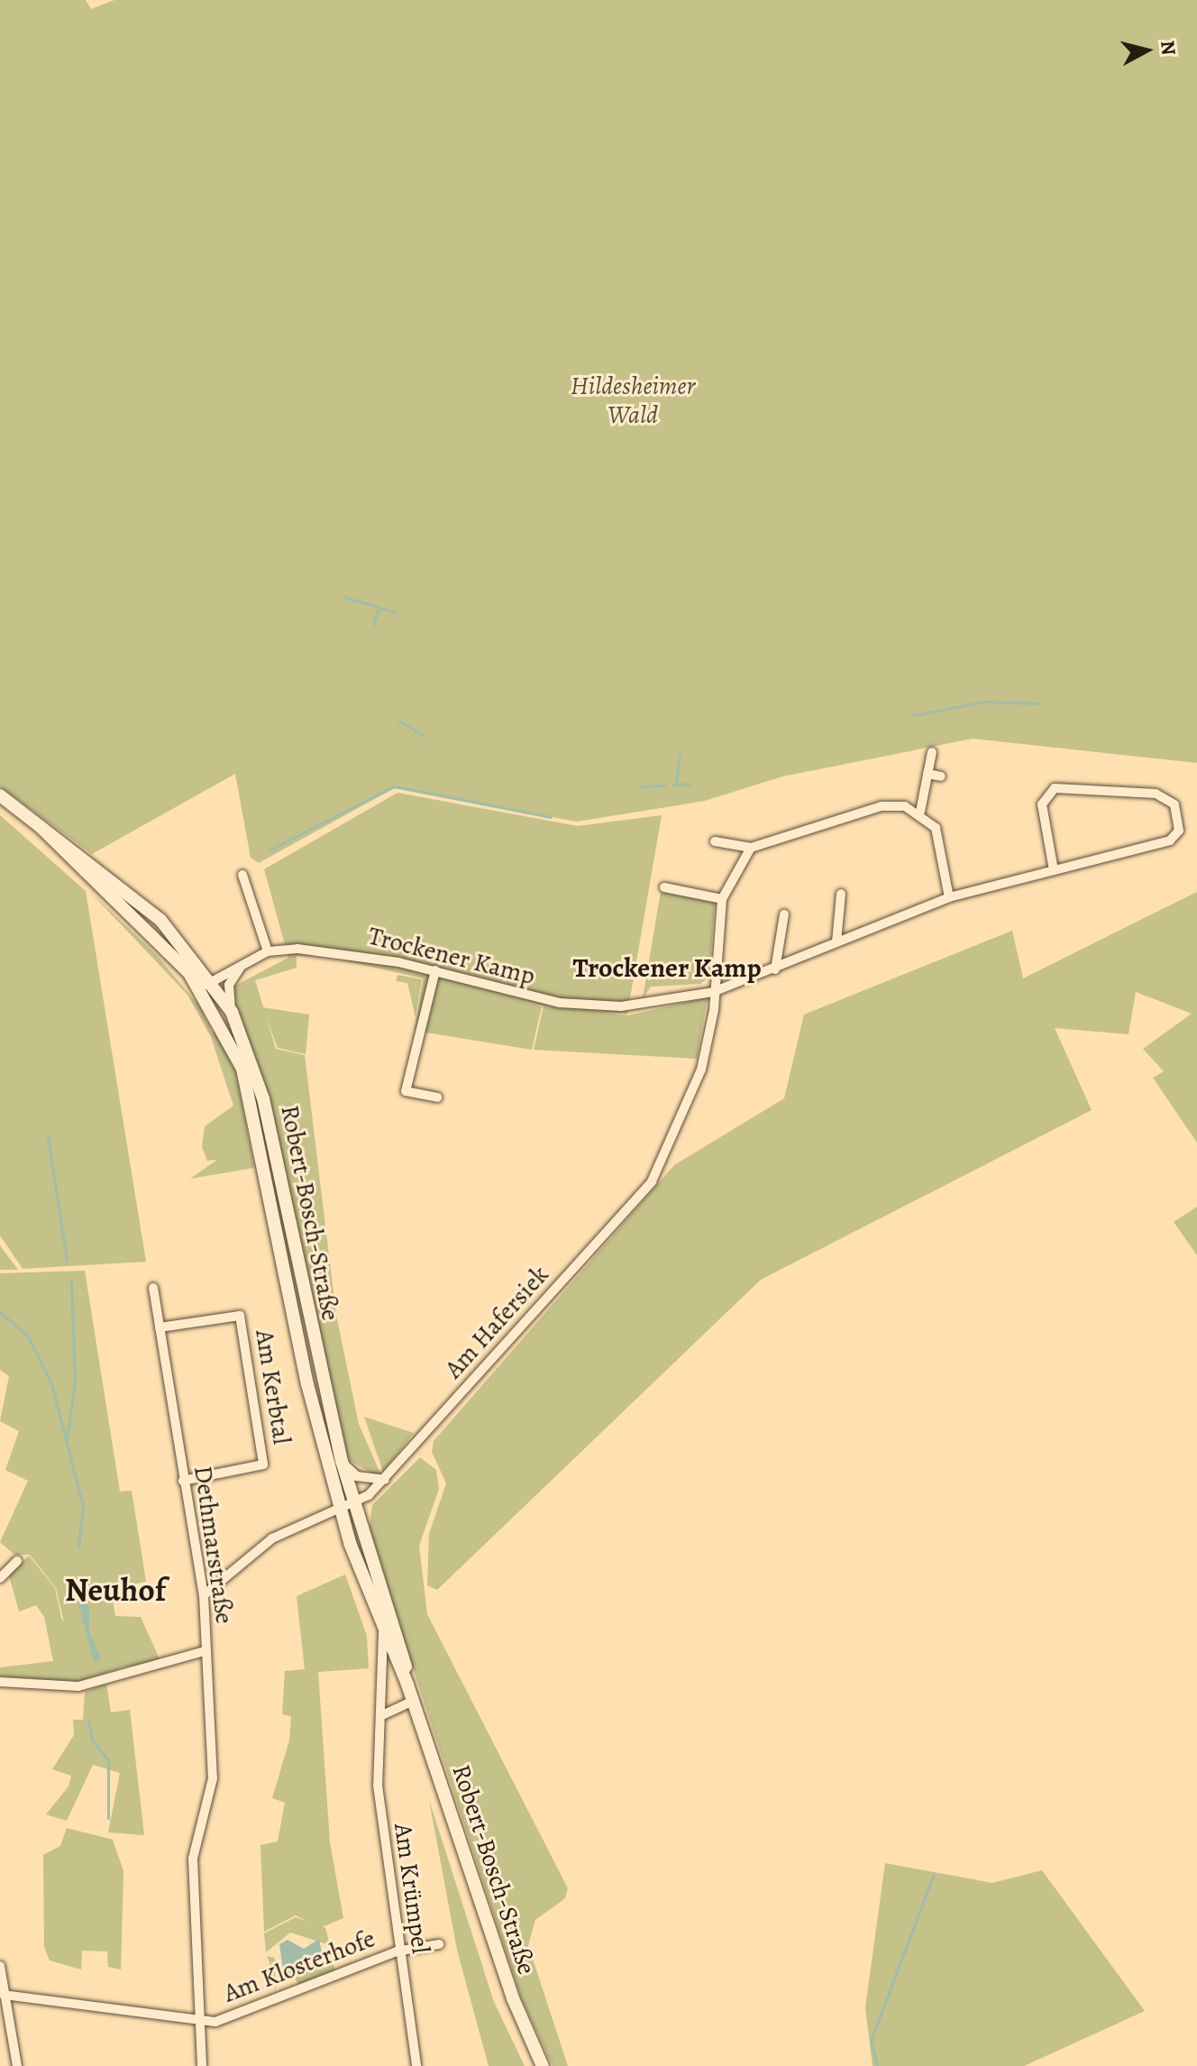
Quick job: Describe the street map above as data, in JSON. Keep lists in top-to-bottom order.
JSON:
{
  "streets": {
    "main road": ["Robert-Bosch-Straße"],
    "street": [
      "Trockener Kamp",
      "Am Hafersiek",
      "Am Kerbtal",
      "Dethmarstraße",
      "Am Krümpel",
      "Am Klosterhofe"
    ]
  },
  "crossings": [
    ["Trockener Kamp", "Robert-Bosch-Straße"],
    ["Trockener Kamp", "Am Hafersiek"],
    ["Robert-Bosch-Straße", "Am Hafersiek"],
    ["Robert-Bosch-Straße", "Am Krümpel"],
    ["Am Hafersiek", "Dethmarstraße"],
    ["Am Kerbtal", "Dethmarstraße"],
    ["Dethmarstraße", "Am Klosterhofe"],
    ["Am Krümpel", "Am Klosterhofe"]
  ],
  "districts": ["Trockener Kamp", "Neuhof"],
  "parks": ["Hildesheimer Wald"],
  "north": "right"
}
